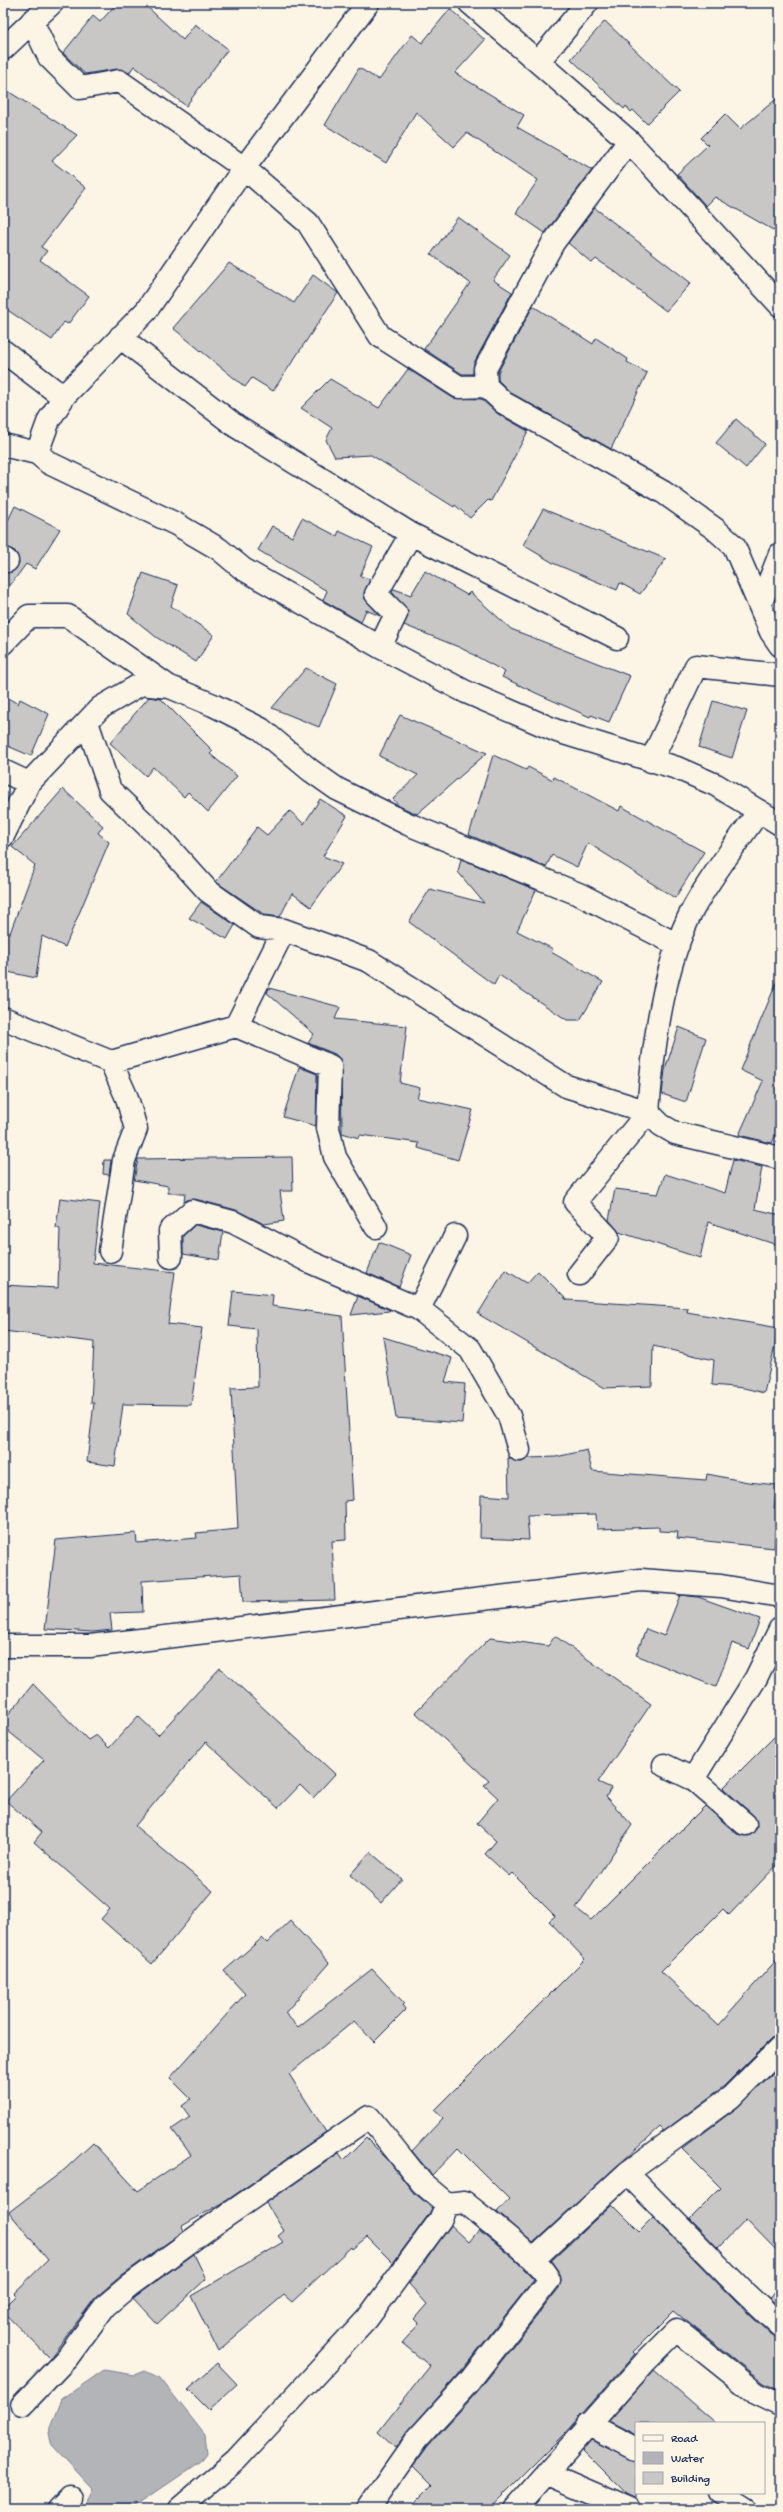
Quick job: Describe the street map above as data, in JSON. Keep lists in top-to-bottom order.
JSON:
{
  "legend": ["Road", "Water", "Building"]
}
